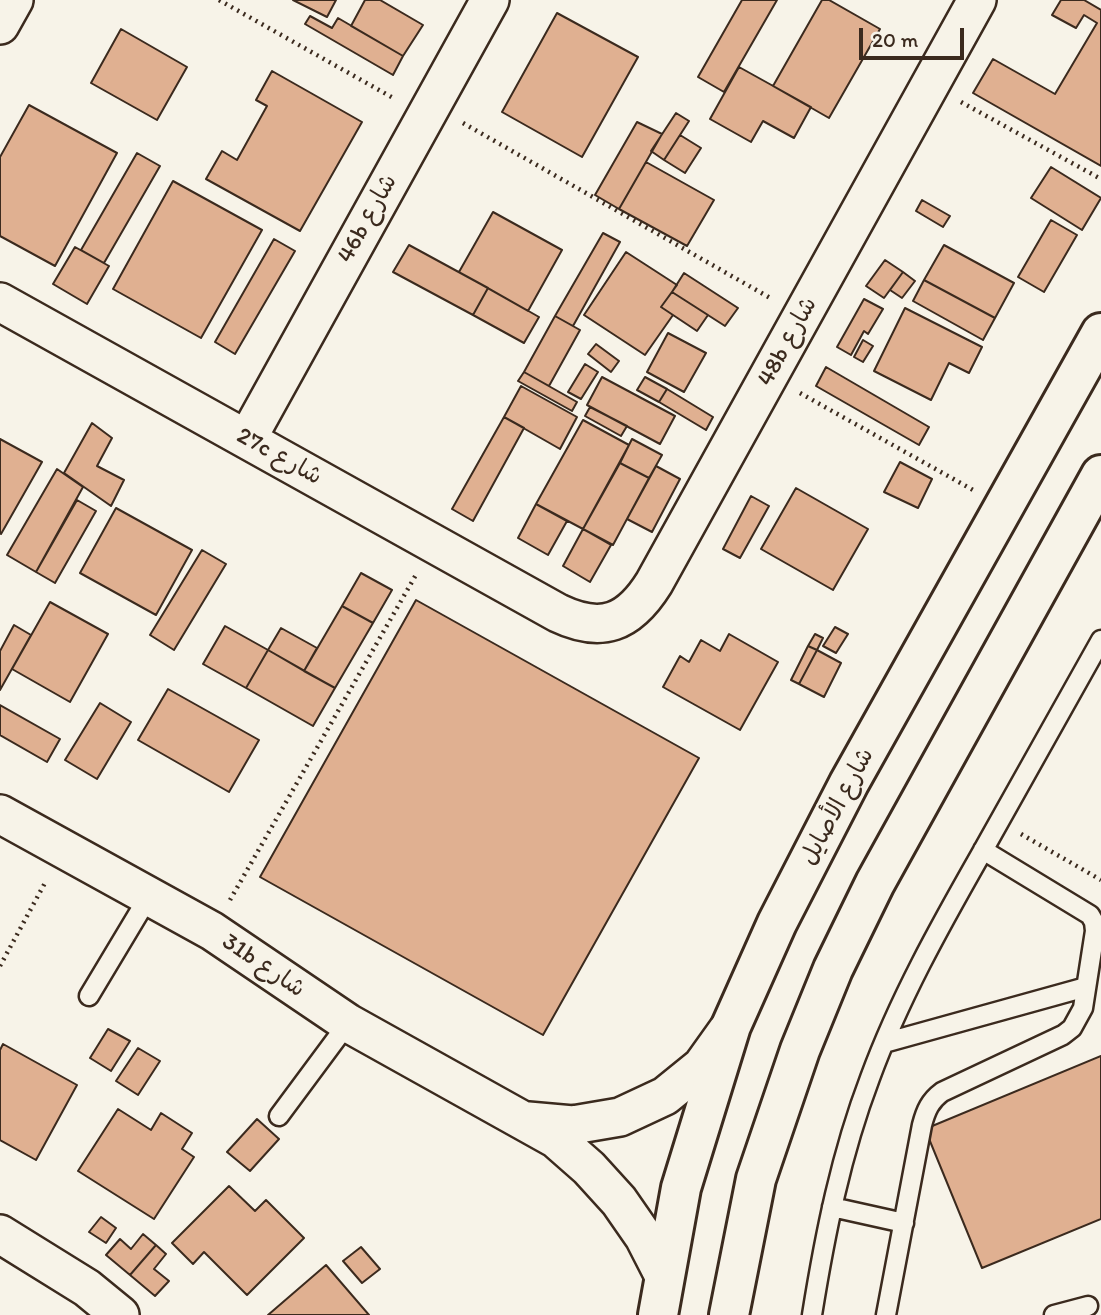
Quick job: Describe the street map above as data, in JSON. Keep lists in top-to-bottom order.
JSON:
{
  "streets": {
    "main road": ["شارع الأصايل"],
    "street": [
      "46b شارع",
      "48b شارع",
      "27c شارع",
      "31b شارع"
    ]
  },
  "crossings": [
    ["46b شارع", "27c شارع"],
    ["48b شارع", "27c شارع"],
    ["شارع الأصايل", "31b شارع"]
  ],
  "scale_bar": "20 m"
}
